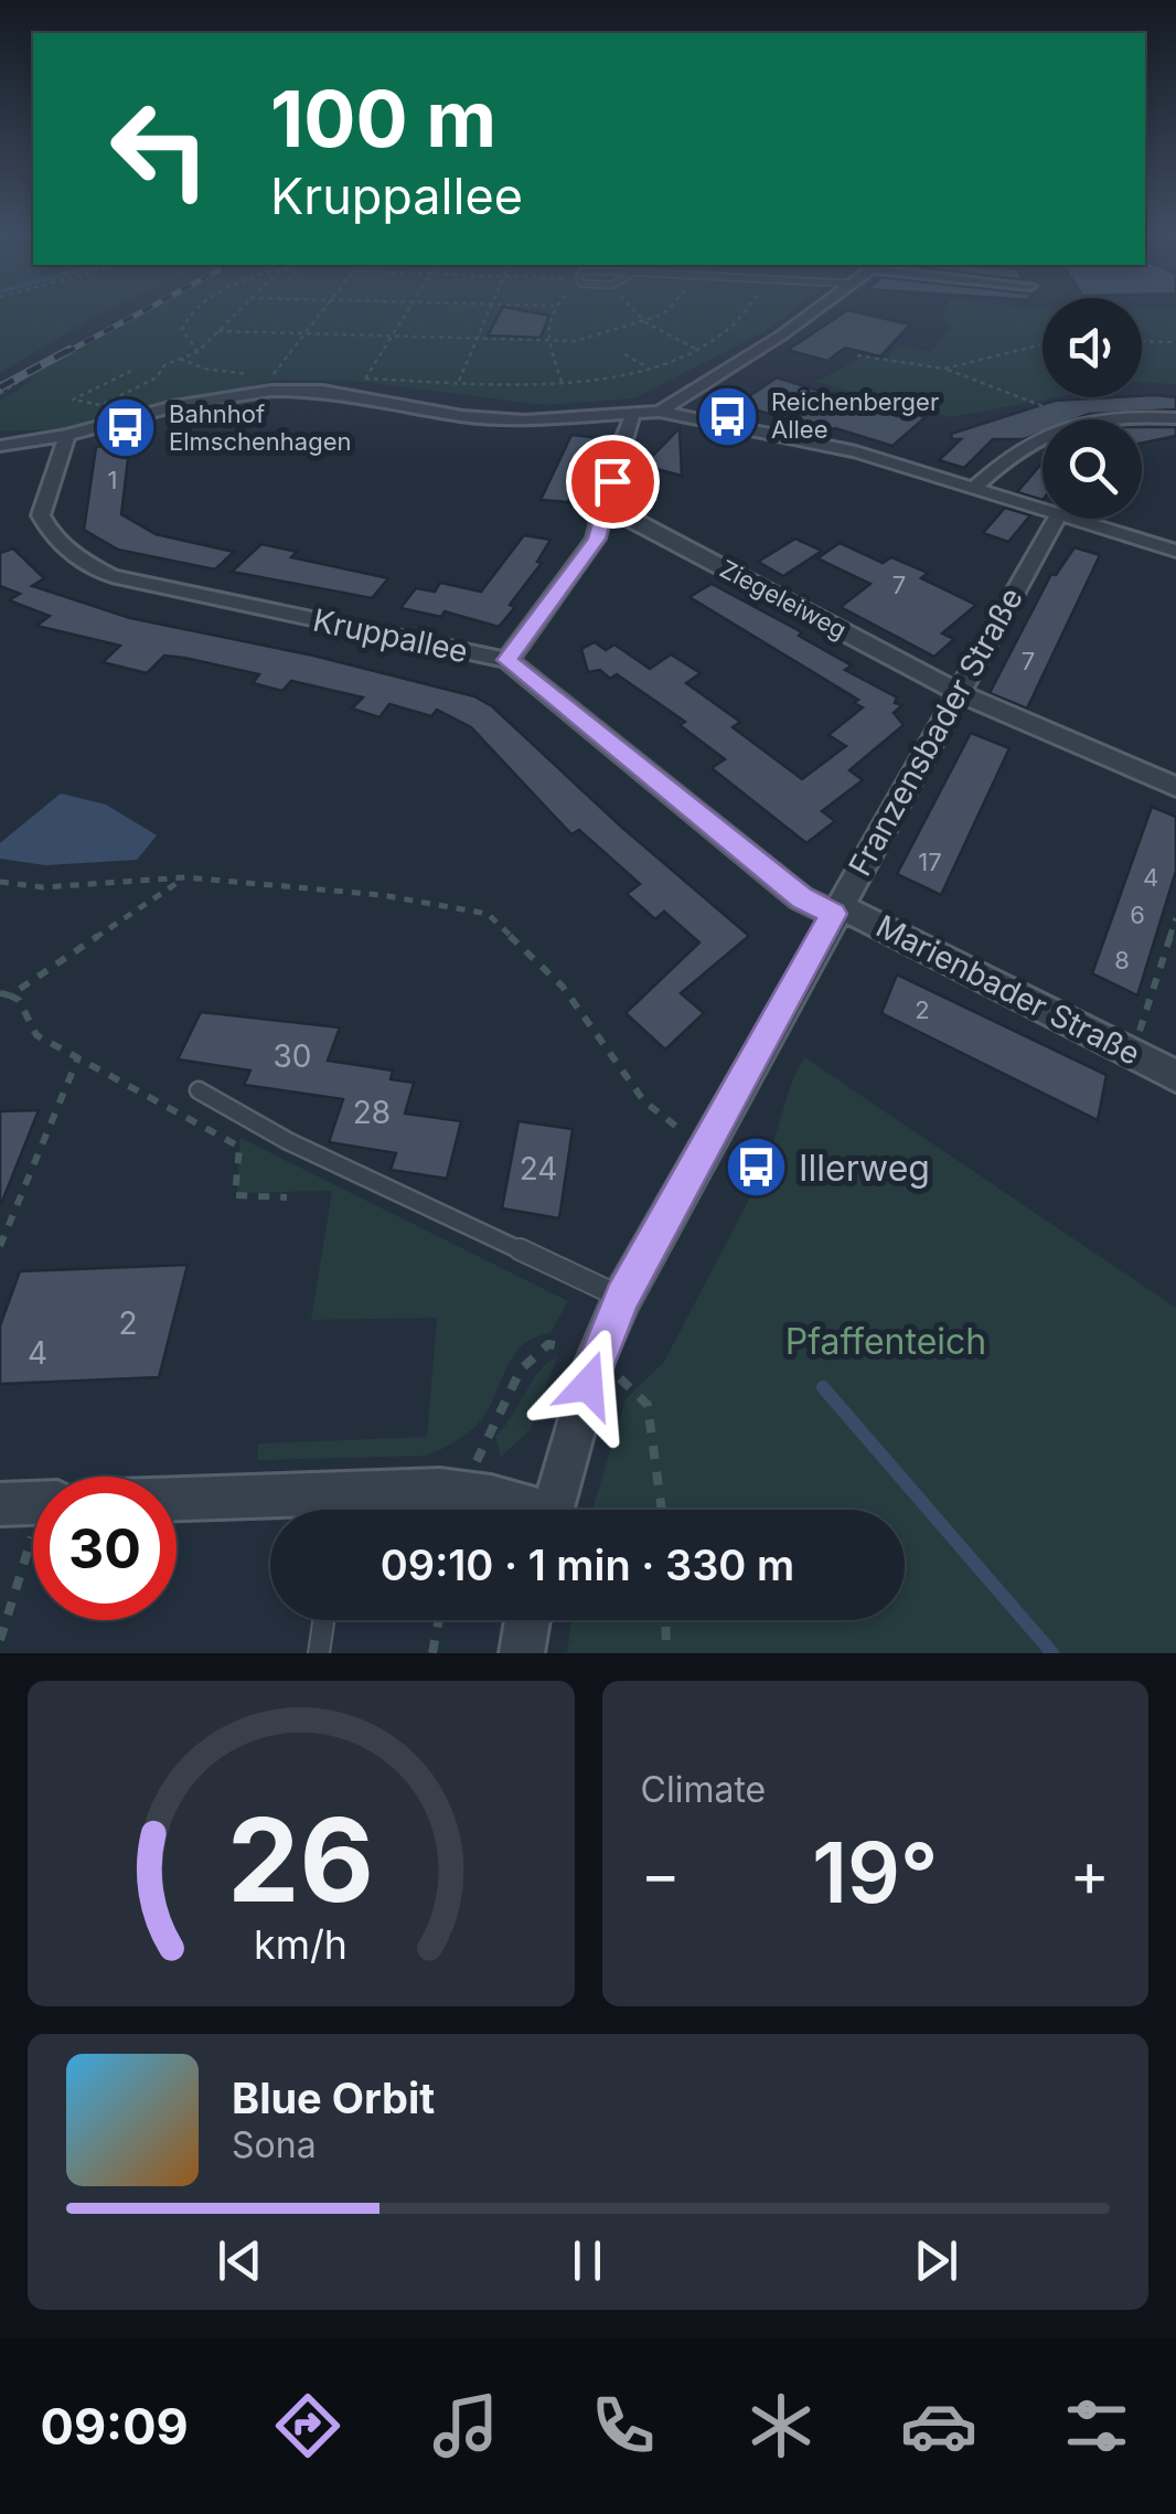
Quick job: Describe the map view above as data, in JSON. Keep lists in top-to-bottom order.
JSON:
{
  "streets": {
    "street": [
      "Ziegeleiweg",
      "Kruppallee",
      "Franzensbader Straße",
      "Marienbader Straße"
    ]
  },
  "crossings": [
    ["Ziegeleiweg", "Franzensbader Straße"],
    ["Kruppallee", "Franzensbader Straße"],
    ["Kruppallee", "Marienbader Straße"],
    ["Franzensbader Straße", "Marienbader Straße"]
  ],
  "parks": ["Pfaffenteich"],
  "places": {
    "bus stop": ["Reichenberger Allee", "Bahnhof Elmschenhagen", "Illerweg"]
  },
  "house_numbers": [
    "1",
    "7",
    "7",
    "17",
    "4",
    "6",
    "8",
    "2",
    "30",
    "28",
    "24",
    "2",
    "4"
  ],
  "page": {
    "turn": ["100 m", "Kruppallee"],
    "limit": "30",
    "trip": "09:10 · 1 min · 330 m",
    "tile": "Climate",
    "heat": ["−", "19°", "+"],
    "song": ["Blue Orbit", "Sona"],
    "tabs": "09:09",
    "gauge": ["26", "km/h"]
  }
}
